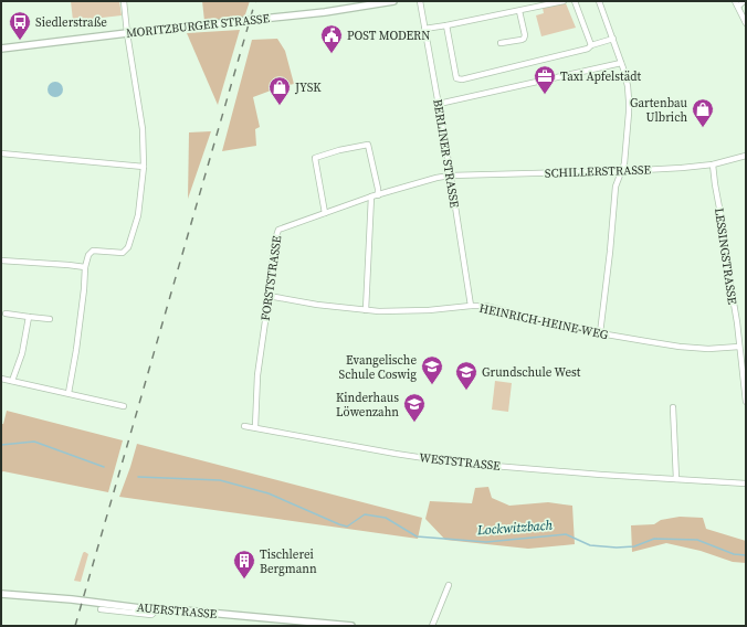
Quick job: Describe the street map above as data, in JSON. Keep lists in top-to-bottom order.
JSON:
{
  "streets": {
    "street": [
      "MORITZBURGER STRASSE",
      "BERLINER STRASSE",
      "SCHILLERSTRASSE",
      "LESSINGSTRASSE",
      "FORSTSTRASSE",
      "HEINRICH-HEINE-WEG",
      "WESTSTRASSE",
      "AUERSTRASSE"
    ]
  },
  "crossings": [
    ["BERLINER STRASSE", "SCHILLERSTRASSE"],
    ["BERLINER STRASSE", "FORSTSTRASSE"],
    ["BERLINER STRASSE", "HEINRICH-HEINE-WEG"],
    ["SCHILLERSTRASSE", "LESSINGSTRASSE"],
    ["SCHILLERSTRASSE", "FORSTSTRASSE"],
    ["LESSINGSTRASSE", "HEINRICH-HEINE-WEG"],
    ["FORSTSTRASSE", "HEINRICH-HEINE-WEG"],
    ["FORSTSTRASSE", "WESTSTRASSE"]
  ],
  "water": ["Lockwitzbach"],
  "places": {
    "bus stop": ["Siedlerstraße"],
    "public building": ["POST MODERN"],
    "office": ["Taxi Apfelstädt"],
    "shop": ["JYSK", "Gartenbau Ulbrich"],
    "school or university": ["Evangelische Schule Coswig", "Grundschule West", "Kinderhaus Löwenzahn"],
    "building": ["Tischlerei Bergmann"]
  }
}
